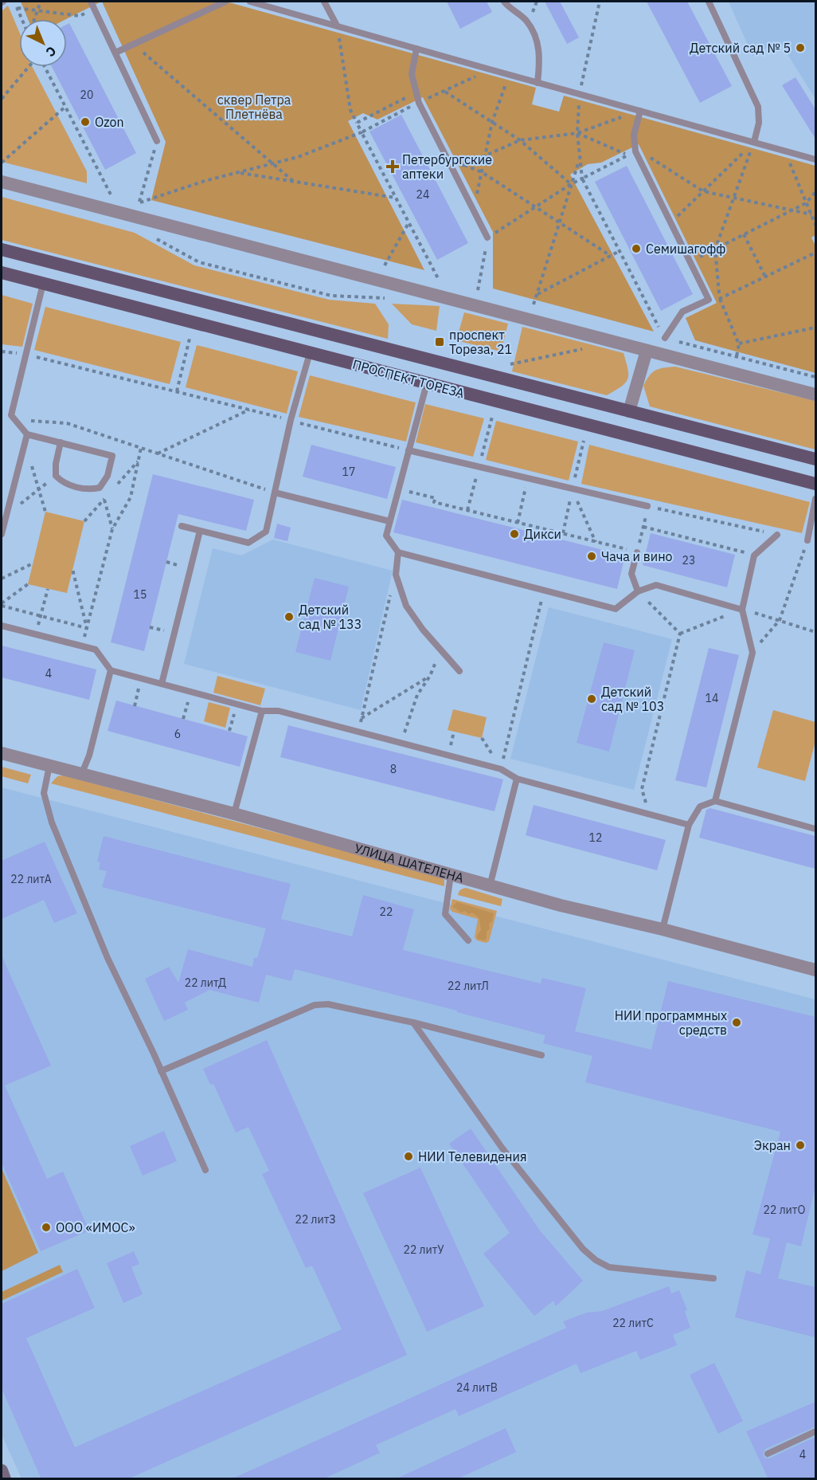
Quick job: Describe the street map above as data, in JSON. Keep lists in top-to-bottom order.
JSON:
{
  "streets": {
    "main road": ["ПРОСПЕКТ ТОРЕЗА"],
    "street": ["УЛИЦА ШАТЕЛЕНА"]
  },
  "parks": ["сквер Петра Плетнёва"],
  "places": {
    "other": [
      "Детский сад № 5",
      "Ozon",
      "Семишагофф",
      "Дикси",
      "Чача и вино",
      "Детский сад № 133",
      "Детский сад № 103",
      "НИИ программных средств",
      "Экран",
      "НИИ Телевидения",
      "ООО «ИМОС»"
    ],
    "health": ["Петербургские аптеки"],
    "transit": ["проспект Тореза, 21"]
  },
  "house_numbers": [
    "20",
    "24",
    "17",
    "23",
    "15",
    "4",
    "14",
    "6",
    "8",
    "12",
    "22 литА",
    "22",
    "22 литД",
    "22 литЛ",
    "22 литО",
    "22 литЗ",
    "22 литУ",
    "22 литС",
    "24 литВ",
    "4"
  ],
  "north": "bottom right"
}
